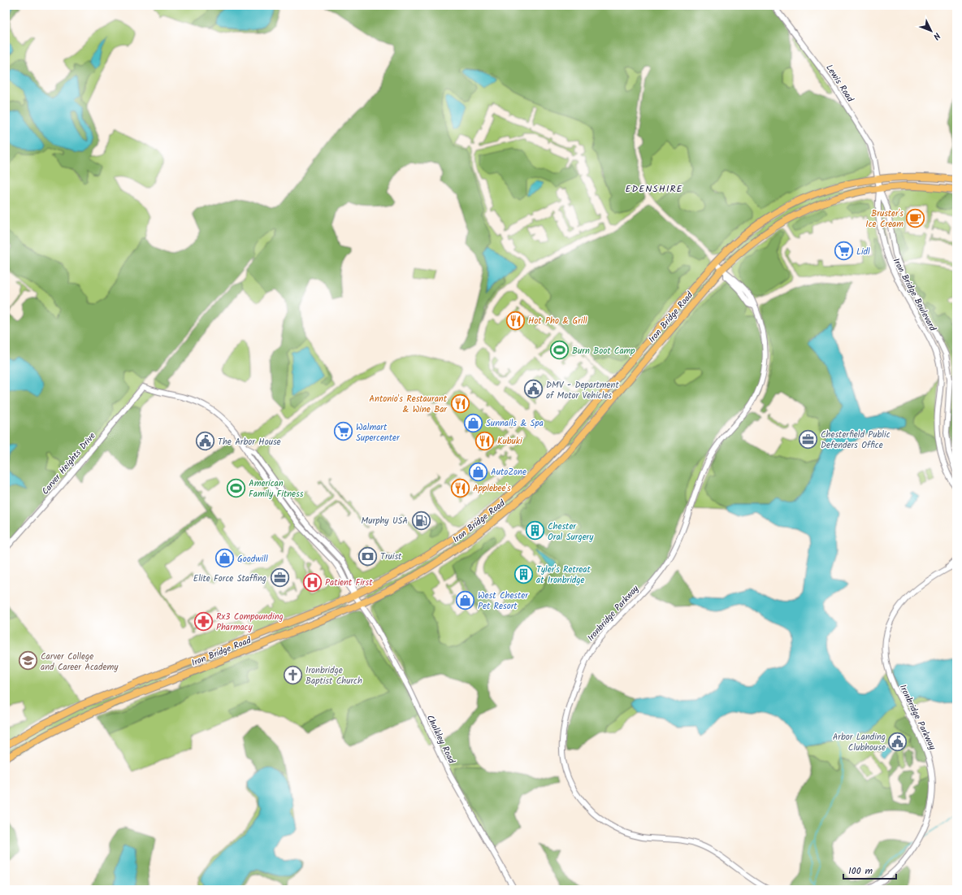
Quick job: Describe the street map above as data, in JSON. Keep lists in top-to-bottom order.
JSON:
{
  "streets": {
    "main road": ["Iron Bridge Road"],
    "street": [
      "Lewis Road",
      "Iron Bridge Boulevard",
      "Carver Heights Drive",
      "Ironbridge Parkway",
      "Chalkley Road"
    ]
  },
  "crossings": [
    ["Lewis Road", "Iron Bridge Boulevard"],
    ["Lewis Road", "Iron Bridge Road"],
    ["Iron Bridge Boulevard", "Iron Bridge Road"],
    ["Iron Bridge Road", "Ironbridge Parkway"],
    ["Iron Bridge Road", "Chalkley Road"],
    ["Carver Heights Drive", "Chalkley Road"]
  ],
  "districts": ["EDENSHIRE"],
  "places": {
    "cafe": ["Bruster's Ice Cream"],
    "supermarket": ["Lidl", "Walmart Supercenter"],
    "restaurant": [
      "Hot Pho & Grill",
      "Antonio's Restaurant & Wine Bar",
      "Kubuki",
      "Applebee's"
    ],
    "sports": ["Burn Boot Camp", "American Family Fitness"],
    "public building": ["DMV - Department of Motor Vehicles", "The Arbor House", "Arbor Landing Clubhouse"],
    "shop": [
      "Sunnails & Spa",
      "AutoZone",
      "Goodwill",
      "West Chester Pet Resort"
    ],
    "office": ["Chesterfield Public Defenders Office", "Elite Force Staffing"],
    "fuel station": ["Murphy USA"],
    "building": ["Chester Oral Surgery", "Tyler's Retreat at Ironbridge"],
    "bank": ["Truist"],
    "hospital": ["Patient First"],
    "pharmacy": ["Rx3 Compounding Pharmacy"],
    "school or university": ["Carver College and Career Academy"],
    "church": ["Ironbridge Baptist Church"]
  },
  "scale_bar": "100 m",
  "north": "bottom right"
}
